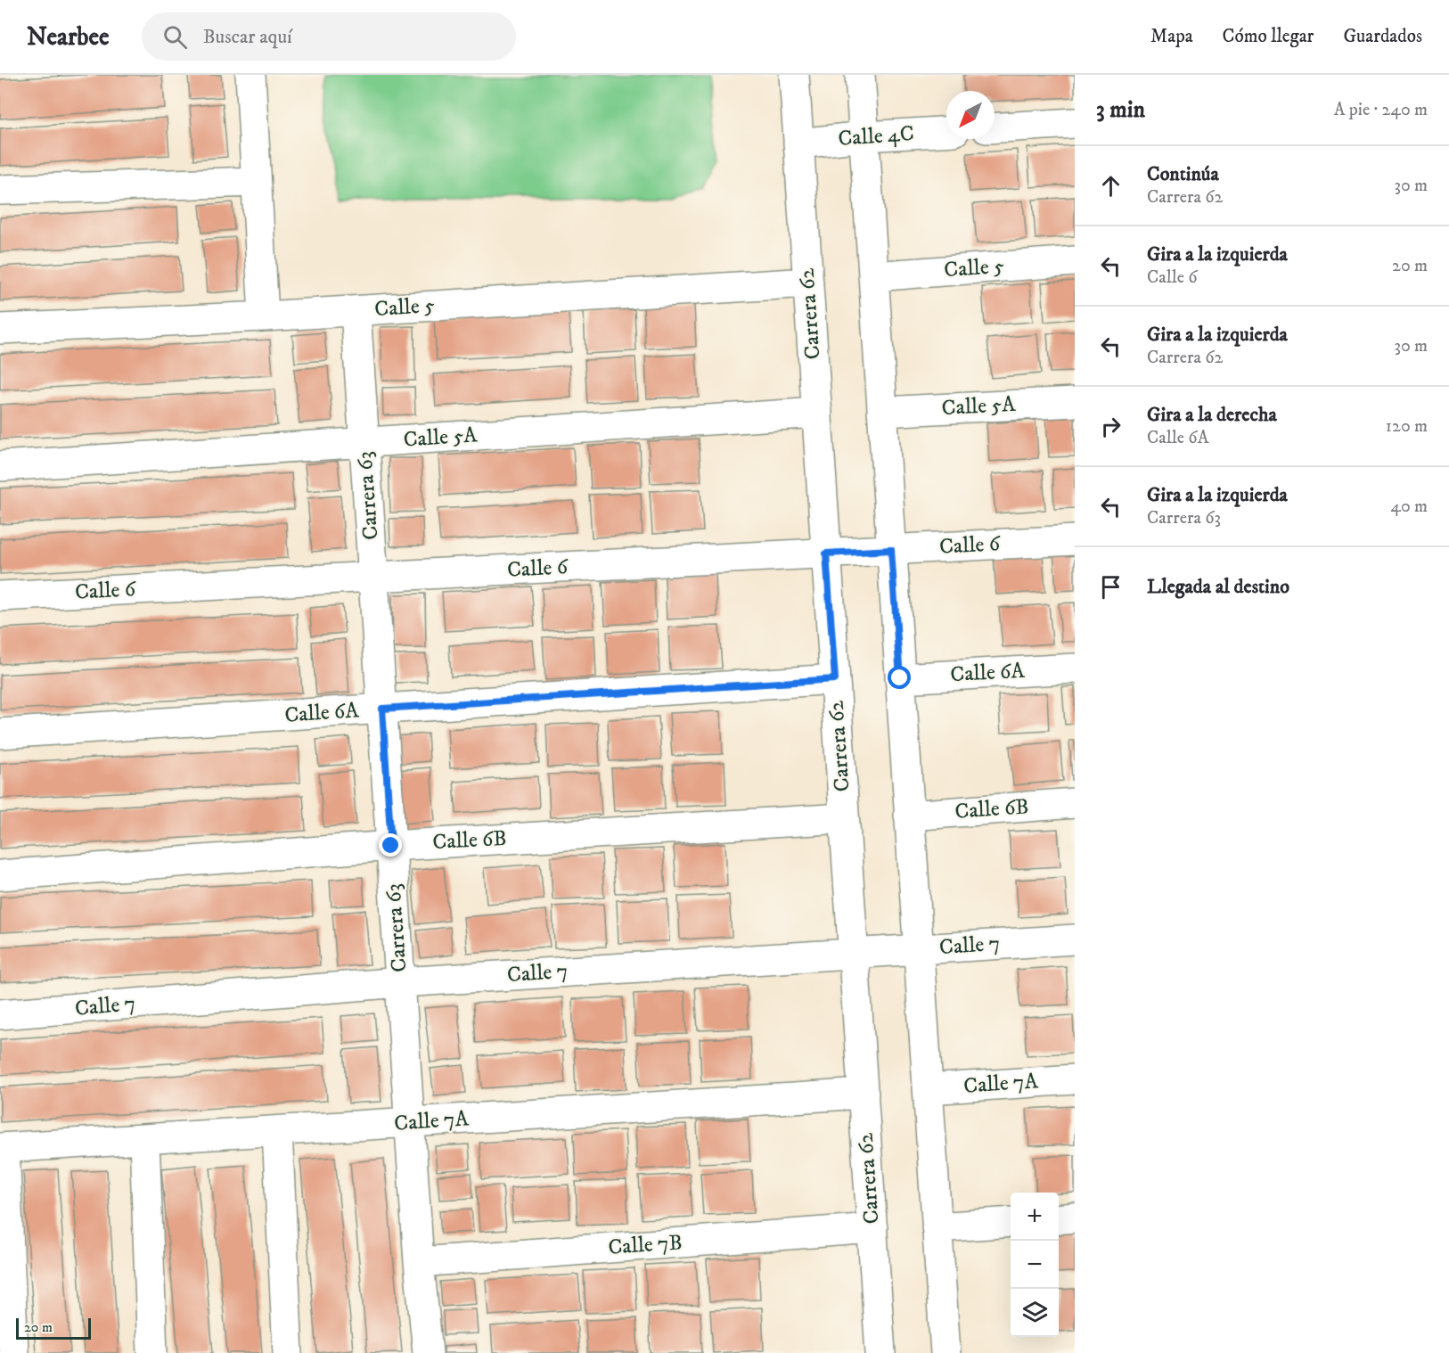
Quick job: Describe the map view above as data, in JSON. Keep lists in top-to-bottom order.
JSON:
{
  "streets": {
    "street": [
      "Calle 4C",
      "Calle 5",
      "Carrera 62",
      "Calle 5A",
      "Carrera 63",
      "Calle 6",
      "Calle 6A",
      "Calle 6B",
      "Calle 7",
      "Calle 7A",
      "Calle 7B"
    ]
  },
  "crossings": [
    ["Calle 4C", "Carrera 62"],
    ["Calle 5", "Carrera 62"],
    ["Calle 5", "Carrera 63"],
    ["Carrera 62", "Calle 5A"],
    ["Carrera 62", "Calle 6"],
    ["Carrera 62", "Calle 6A"],
    ["Carrera 62", "Calle 6B"],
    ["Carrera 62", "Calle 7"],
    ["Carrera 62", "Calle 7A"],
    ["Carrera 62", "Calle 7B"],
    ["Calle 5A", "Carrera 63"],
    ["Carrera 63", "Calle 6"],
    ["Carrera 63", "Calle 6A"],
    ["Carrera 63", "Calle 6B"],
    ["Carrera 63", "Calle 7"],
    ["Carrera 63", "Calle 7A"],
    ["Carrera 63", "Calle 7B"]
  ],
  "scale_bar": "20 m",
  "north": "bottom left",
  "page": {
    "header": "Nearbee",
    "search": "Buscar aquí",
    "nav": ["Mapa", "Cómo llegar", "Guardados"],
    "heading": ["3 min", "A pie · 240 m"],
    "list": [
      ["Continúa", "Carrera 62", "30 m"],
      ["Gira a la izquierda", "Calle 6", "20 m"],
      ["Gira a la izquierda", "Carrera 62", "30 m"],
      ["Gira a la derecha", "Calle 6A", "120 m"],
      ["Gira a la izquierda", "Carrera 63", "40 m"],
      "Llegada al destino"
    ],
    "map_buttons": ["+", "−"],
    "scale": "20 m"
  }
}
